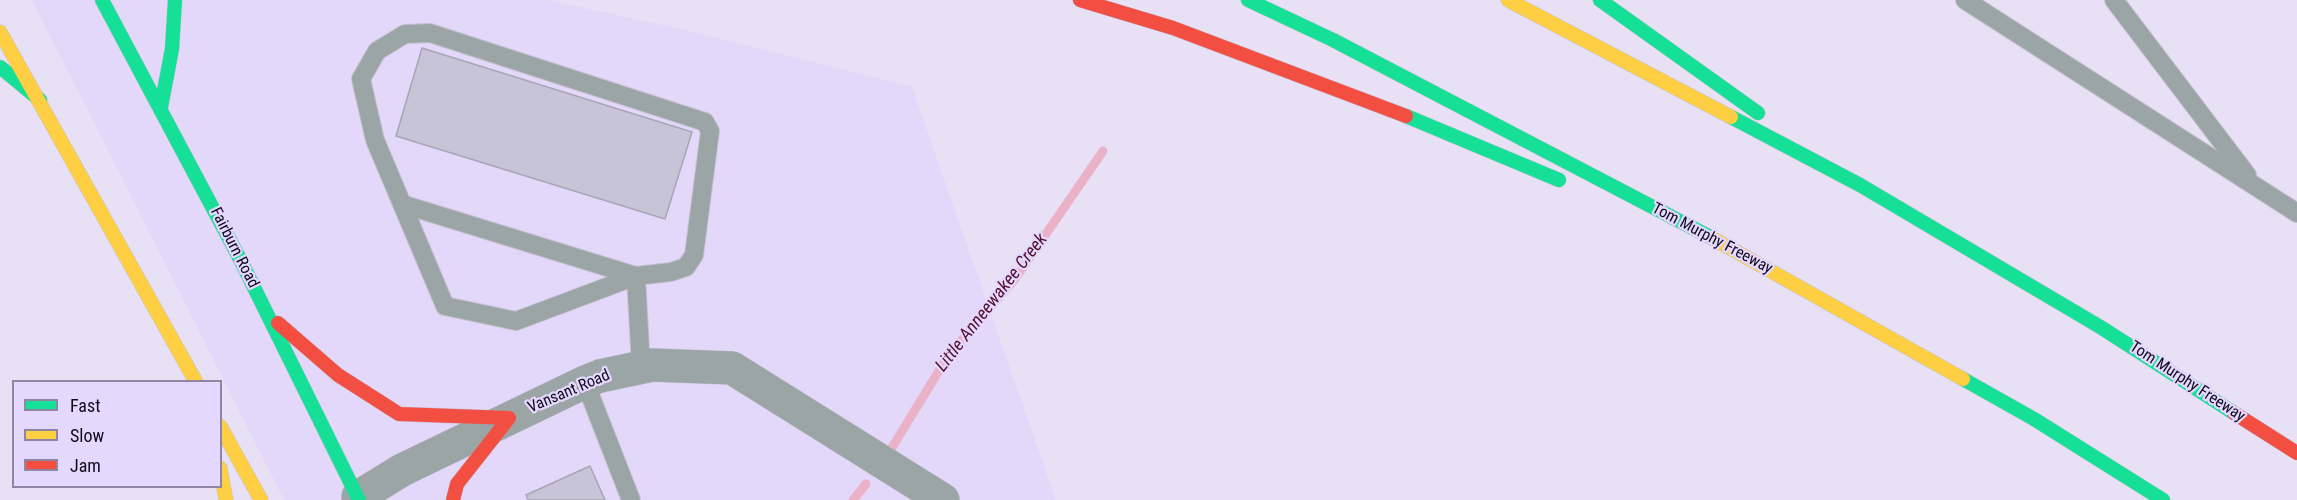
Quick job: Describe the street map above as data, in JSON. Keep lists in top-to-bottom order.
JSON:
{
  "streets": {
    "main road": ["Tom Murphy Freeway", "Fairburn Road"],
    "street": ["Vansant Road"]
  },
  "crossings": [
    ["Fairburn Road", "Vansant Road"]
  ],
  "water": ["Little Anneewakee Creek"],
  "legend": ["Fast", "Slow", "Jam"]
}
